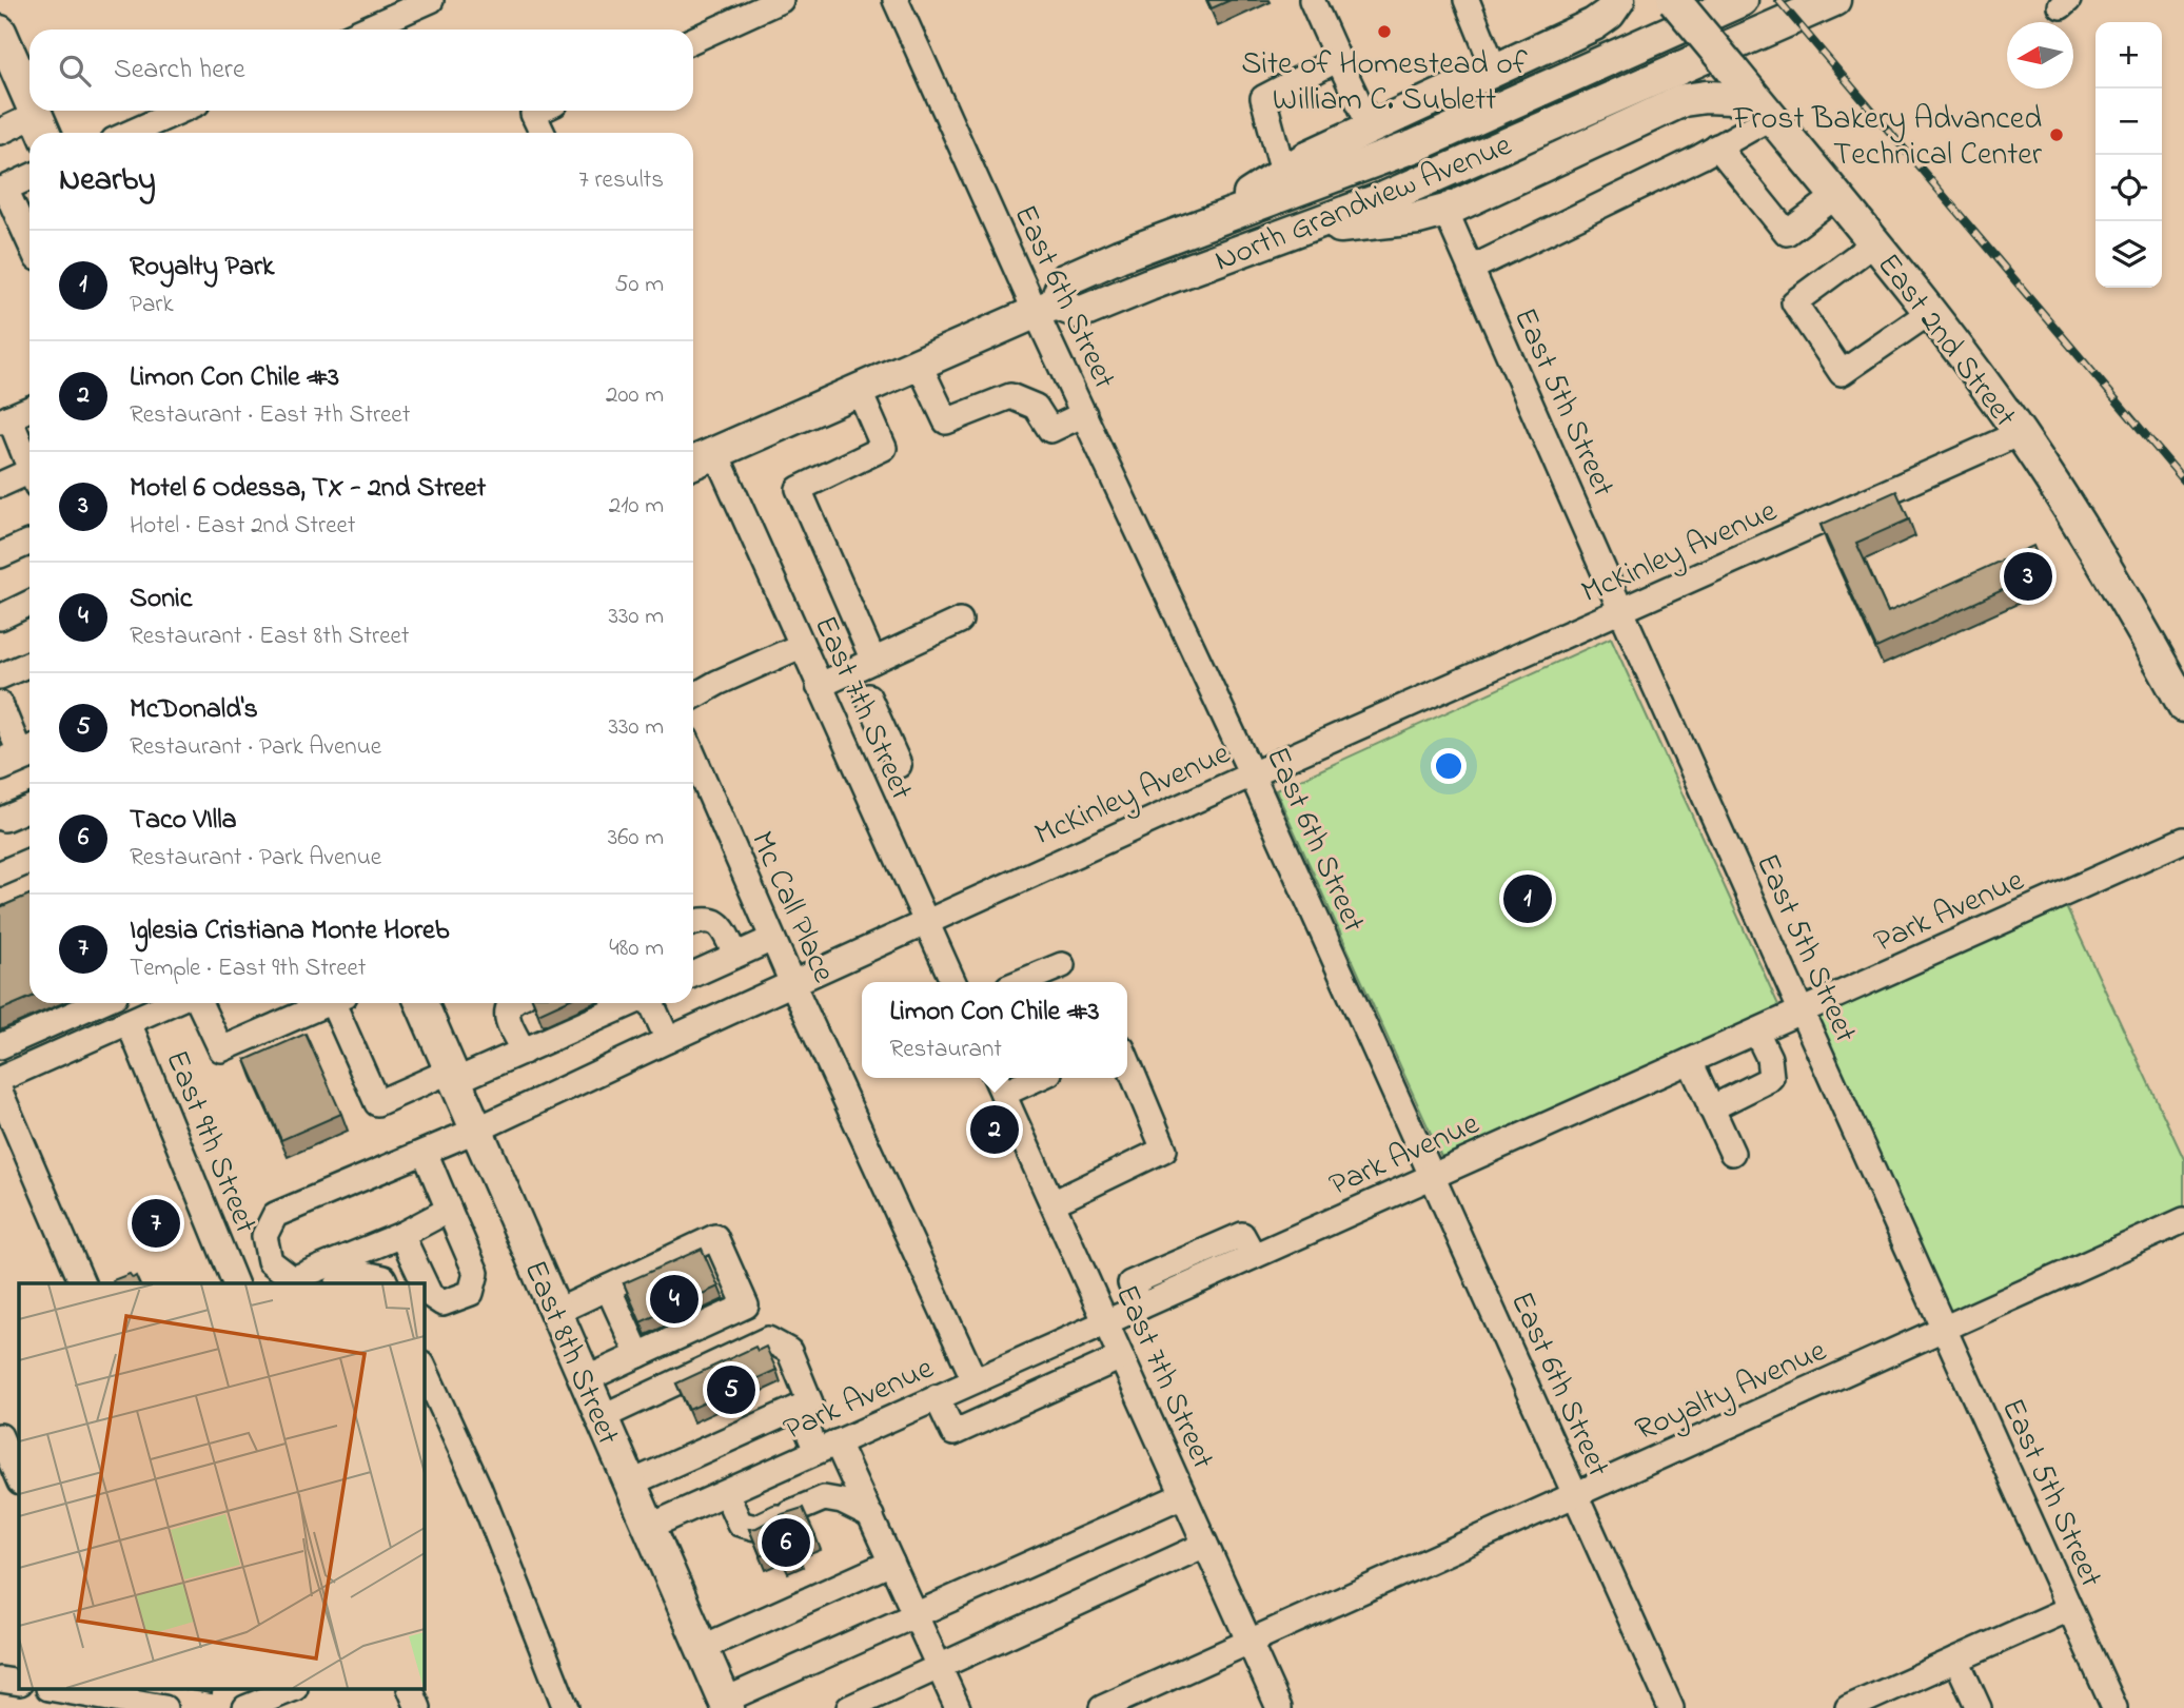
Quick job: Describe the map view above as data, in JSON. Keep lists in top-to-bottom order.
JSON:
{
  "streets": {
    "main road": ["North Grandview Avenue", "East 2nd Street", "East 8th Street"],
    "street": [
      "East 6th Street",
      "East 5th Street",
      "McKinley Avenue",
      "East 7th Street",
      "Mc Call Place",
      "Park Avenue",
      "East 9th Street",
      "Royalty Avenue"
    ]
  },
  "crossings": [
    ["North Grandview Avenue", "East 6th Street"],
    ["North Grandview Avenue", "East 2nd Street"],
    ["East 6th Street", "McKinley Avenue"],
    ["East 6th Street", "Park Avenue"],
    ["East 6th Street", "Royalty Avenue"],
    ["East 2nd Street", "McKinley Avenue"],
    ["East 5th Street", "McKinley Avenue"],
    ["East 5th Street", "Park Avenue"],
    ["East 5th Street", "Royalty Avenue"],
    ["McKinley Avenue", "East 7th Street"],
    ["McKinley Avenue", "Mc Call Place"],
    ["McKinley Avenue", "East 8th Street"],
    ["East 7th Street", "Park Avenue"],
    ["East 7th Street", "Royalty Avenue"],
    ["Mc Call Place", "Park Avenue"],
    ["Park Avenue", "East 8th Street"]
  ],
  "places": ["Site of Homestead of William C. Sublett", "Frost Bakery Advanced Technical Center"],
  "north": "left",
  "page": {
    "map_buttons": ["+", "−"],
    "search": "Search here",
    "heading": ["Nearby", "7 results"],
    "list": [
      {
        "mark": "1",
        "name": "Royalty Park",
        "note": "Park",
        "value": "50 m"
      },
      {
        "mark": "2",
        "name": "Limon Con Chile #3",
        "note": "Restaurant · East 7th Street",
        "value": "200 m"
      },
      {
        "mark": "3",
        "name": "Motel 6 Odessa, TX - 2nd Street",
        "note": "Hotel · East 2nd Street",
        "value": "210 m"
      },
      {
        "mark": "4",
        "name": "Sonic",
        "note": "Restaurant · East 8th Street",
        "value": "330 m"
      },
      {
        "mark": "5",
        "name": "McDonald's",
        "note": "Restaurant · Park Avenue",
        "value": "330 m"
      },
      {
        "mark": "6",
        "name": "Taco VIlla",
        "note": "Restaurant · Park Avenue",
        "value": "360 m"
      },
      {
        "mark": "7",
        "name": "Iglesia Cristiana Monte Horeb",
        "note": "Temple · East 9th Street",
        "value": "480 m"
      }
    ],
    "pins": [
      "3",
      "1",
      "2",
      "7",
      "4",
      "5",
      "6"
    ],
    "popup": ["Limon Con Chile #3", "Restaurant"]
  }
}
